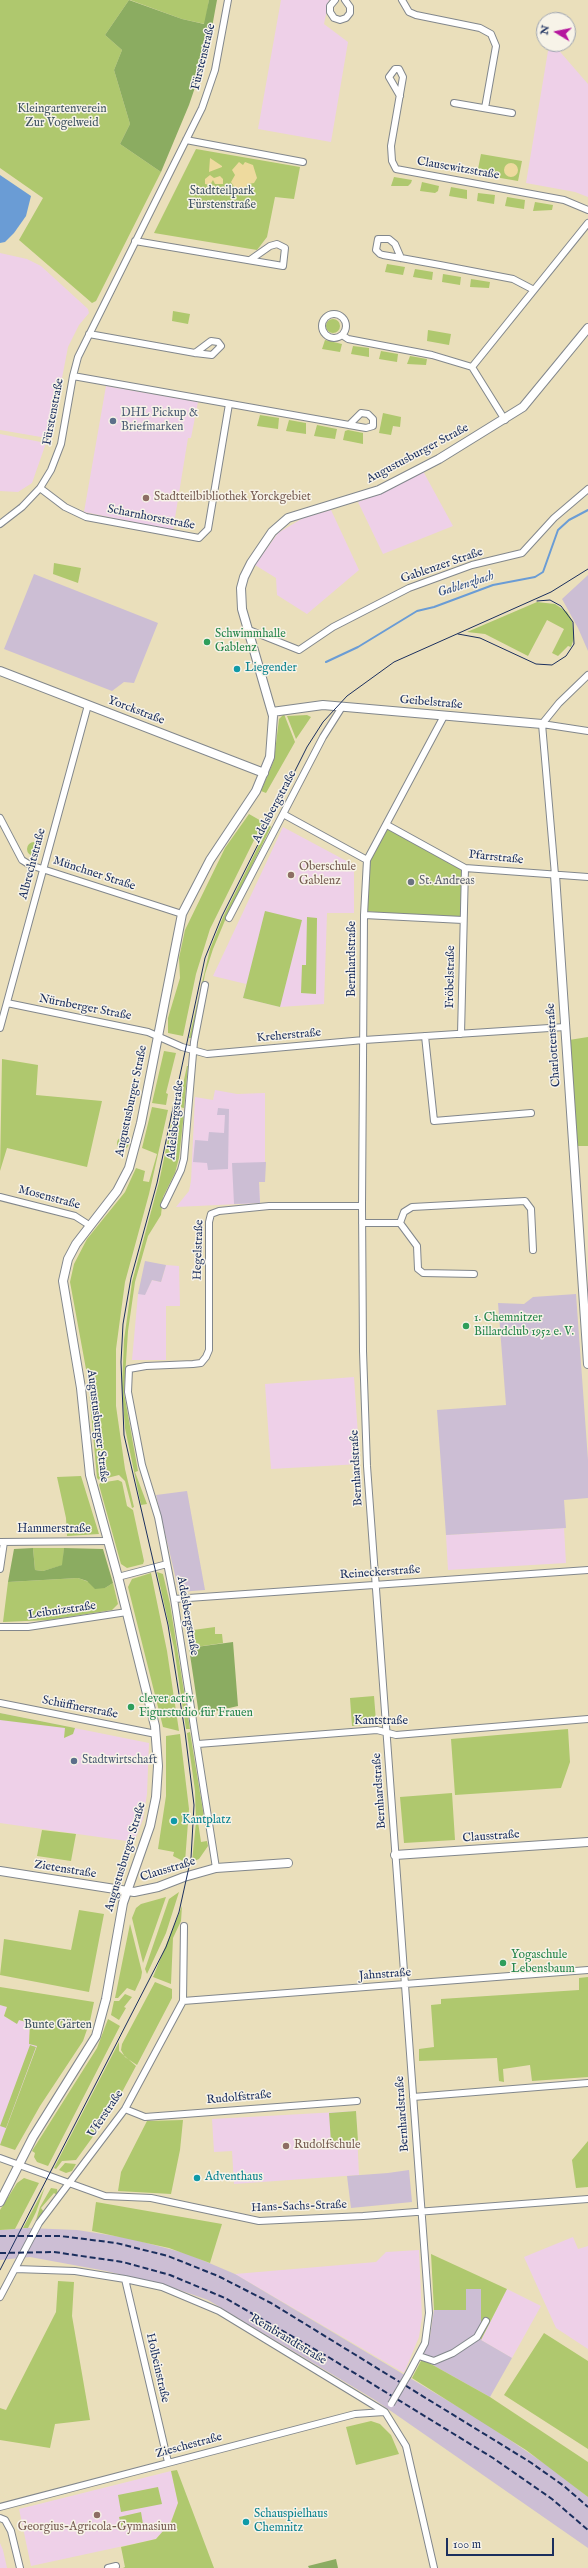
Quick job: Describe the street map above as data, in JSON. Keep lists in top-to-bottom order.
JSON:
{
  "streets": {
    "main road": [
      "Augustusburger Straße",
      "Geibelstraße",
      "Yorckstraße",
      "Charlottenstraße",
      "Clausstraße",
      "Zietenstraße"
    ],
    "street": [
      "Fürstenstraße",
      "Clausewitzstraße",
      "Scharnhorststraße",
      "Gablenzer Straße",
      "Adelsbergstraße",
      "Pfarrstraße",
      "Albrechtstraße",
      "Münchner Straße",
      "Bernhardstraße",
      "Fröbelstraße",
      "Nürnberger Straße",
      "Kreherstraße",
      "Mosenstraße",
      "Hegelstraße",
      "Hammerstraße",
      "Reineckerstraße",
      "Leibnizstraße",
      "Schüffnerstraße",
      "Kantstraße",
      "Jahnstraße",
      "Rudolfstraße",
      "Uferstraße",
      "Hans-Sachs-Straße",
      "Rembrandtstraße",
      "Holbeinstraße",
      "Zieschestraße"
    ]
  },
  "crossings": [
    ["Fürstenstraße", "Scharnhorststraße"],
    ["Augustusburger Straße", "Gablenzer Straße"],
    ["Augustusburger Straße", "Geibelstraße"],
    ["Augustusburger Straße", "Yorckstraße"],
    ["Augustusburger Straße", "Münchner Straße"],
    ["Augustusburger Straße", "Nürnberger Straße"],
    ["Augustusburger Straße", "Kreherstraße"],
    ["Augustusburger Straße", "Mosenstraße"],
    ["Augustusburger Straße", "Hammerstraße"],
    ["Augustusburger Straße", "Leibnizstraße"],
    ["Augustusburger Straße", "Schüffnerstraße"],
    ["Augustusburger Straße", "Clausstraße"],
    ["Augustusburger Straße", "Zietenstraße"],
    ["Augustusburger Straße", "Hans-Sachs-Straße"],
    ["Geibelstraße", "Adelsbergstraße"],
    ["Geibelstraße", "Bernhardstraße"],
    ["Geibelstraße", "Charlottenstraße"],
    ["Yorckstraße", "Albrechtstraße"],
    ["Adelsbergstraße", "Kreherstraße"],
    ["Adelsbergstraße", "Hegelstraße"],
    ["Adelsbergstraße", "Reineckerstraße"],
    ["Adelsbergstraße", "Kantstraße"],
    ["Adelsbergstraße", "Clausstraße"],
    ["Pfarrstraße", "Bernhardstraße"],
    ["Pfarrstraße", "Fröbelstraße"],
    ["Pfarrstraße", "Charlottenstraße"],
    ["Albrechtstraße", "Münchner Straße"],
    ["Albrechtstraße", "Nürnberger Straße"],
    ["Bernhardstraße", "Kreherstraße"],
    ["Bernhardstraße", "Hegelstraße"],
    ["Bernhardstraße", "Reineckerstraße"],
    ["Bernhardstraße", "Kantstraße"],
    ["Bernhardstraße", "Clausstraße"],
    ["Bernhardstraße", "Jahnstraße"],
    ["Bernhardstraße", "Hans-Sachs-Straße"],
    ["Bernhardstraße", "Rembrandtstraße"],
    ["Bernhardstraße", "Zieschestraße"],
    ["Fröbelstraße", "Kreherstraße"],
    ["Nürnberger Straße", "Kreherstraße"],
    ["Kreherstraße", "Charlottenstraße"],
    ["Clausstraße", "Zietenstraße"],
    ["Jahnstraße", "Uferstraße"],
    ["Rudolfstraße", "Uferstraße"],
    ["Uferstraße", "Hans-Sachs-Straße"],
    ["Uferstraße", "Rembrandtstraße"],
    ["Rembrandtstraße", "Holbeinstraße"],
    ["Rembrandtstraße", "Zieschestraße"],
    ["Holbeinstraße", "Zieschestraße"]
  ],
  "water": ["Gablenzbach"],
  "parks": ["Kleingartenverein Zur Vogelweid", "Stadtteilpark Fürstenstraße", "Bunte Gärten"],
  "places": [
    "DHL Pickup & Briefmarken",
    "Stadtteilbibliothek Yorckgebiet",
    "Schwimmhalle Gablenz",
    "Liegender",
    "Oberschule Gablenz",
    "St. Andreas",
    "1. Chemnitzer Billardclub 1952 e. V.",
    "clever activ Figurstudio für Frauen",
    "Stadtwirtschaft",
    "Kantplatz",
    "Yogaschule Lebensbaum",
    "Rudolfschule",
    "Adventhaus",
    "Georgius-Agricola-Gymnasium",
    "Schauspielhaus Chemnitz"
  ],
  "scale_bar": "100 m",
  "north": "left"
}
